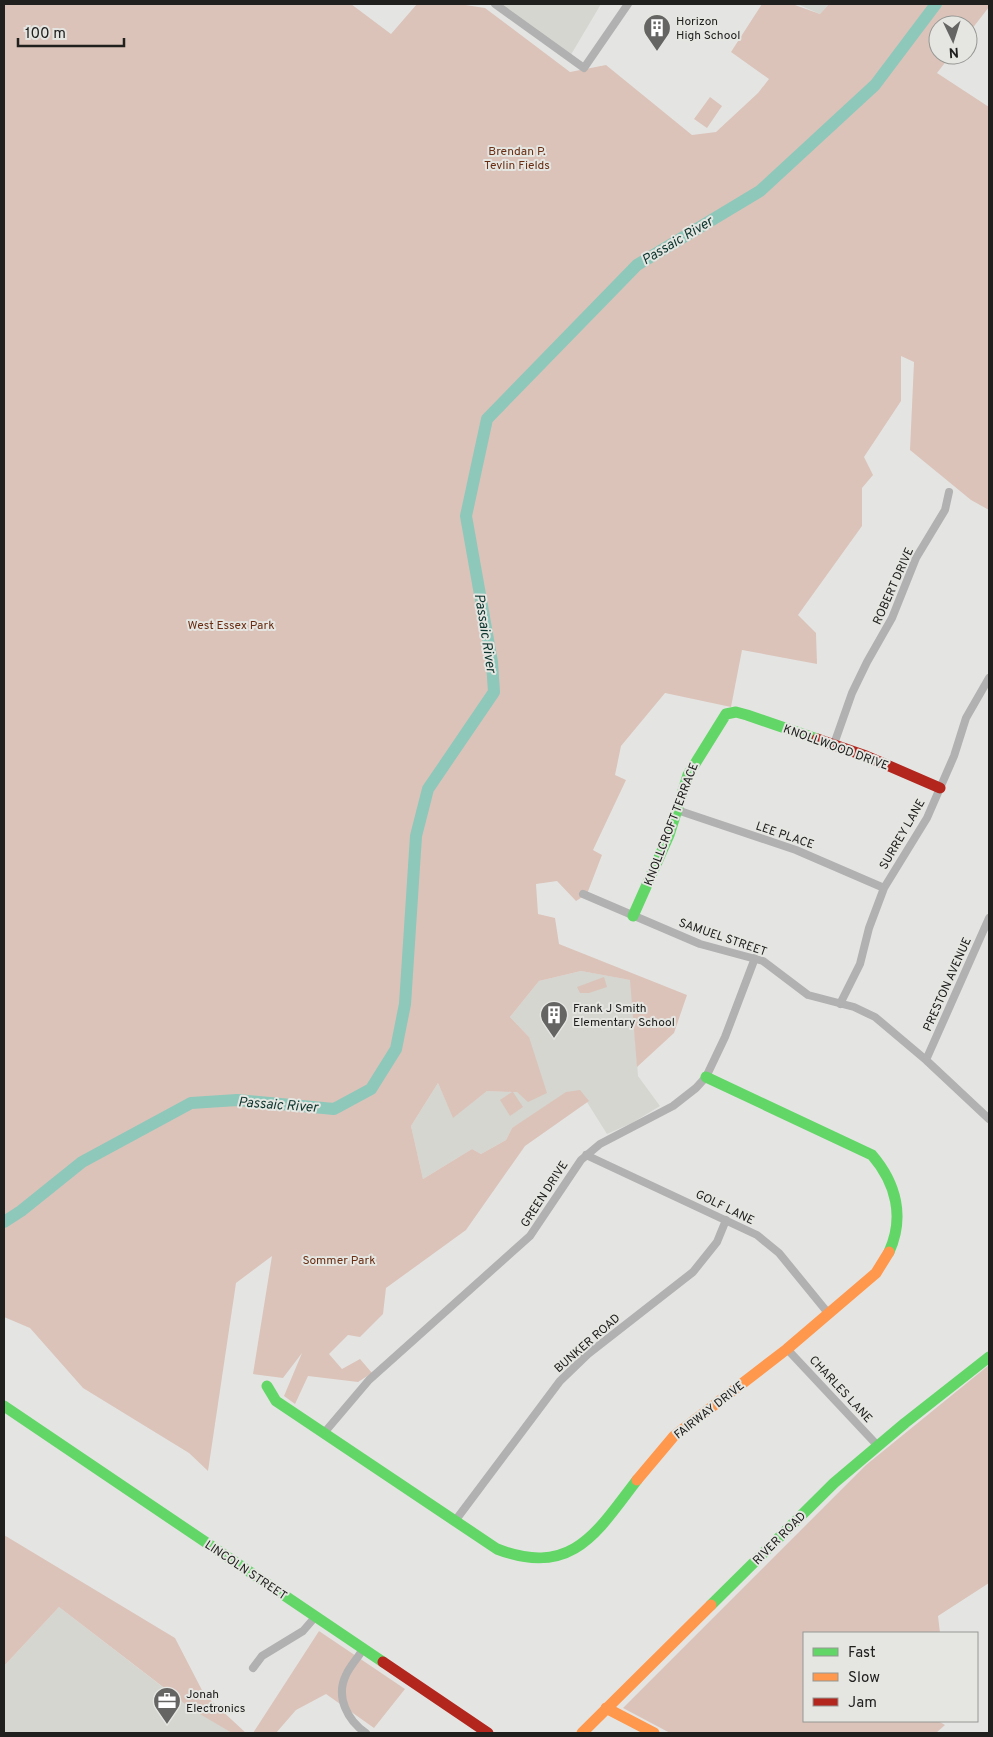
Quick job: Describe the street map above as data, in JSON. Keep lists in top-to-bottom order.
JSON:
{
  "streets": {
    "street": [
      "ROBERT DRIVE",
      "KNOLLWOOD DRIVE",
      "KNOLLCROFT TERRACE",
      "SURREY LANE",
      "LEE PLACE",
      "SAMUEL STREET",
      "PRESTON AVENUE",
      "GREEN DRIVE",
      "GOLF LANE",
      "BUNKER ROAD",
      "CHARLES LANE",
      "FAIRWAY DRIVE",
      "RIVER ROAD",
      "LINCOLN STREET"
    ]
  },
  "crossings": [
    ["ROBERT DRIVE", "KNOLLWOOD DRIVE"],
    ["KNOLLWOOD DRIVE", "KNOLLCROFT TERRACE"],
    ["KNOLLWOOD DRIVE", "SURREY LANE"],
    ["KNOLLCROFT TERRACE", "LEE PLACE"],
    ["KNOLLCROFT TERRACE", "SAMUEL STREET"],
    ["SURREY LANE", "LEE PLACE"],
    ["SURREY LANE", "SAMUEL STREET"],
    ["SAMUEL STREET", "PRESTON AVENUE"],
    ["SAMUEL STREET", "GREEN DRIVE"],
    ["GREEN DRIVE", "GOLF LANE"],
    ["GREEN DRIVE", "FAIRWAY DRIVE"],
    ["GOLF LANE", "BUNKER ROAD"],
    ["GOLF LANE", "FAIRWAY DRIVE"],
    ["BUNKER ROAD", "FAIRWAY DRIVE"],
    ["CHARLES LANE", "FAIRWAY DRIVE"],
    ["CHARLES LANE", "RIVER ROAD"]
  ],
  "water": ["Passaic River"],
  "parks": ["Brendan P. Tevlin Fields", "West Essex Park", "Sommer Park"],
  "places": {
    "building": ["Horizon High School", "Frank J Smith Elementary School"],
    "office": ["Jonah Electronics"]
  },
  "legend": ["Fast", "Slow", "Jam"],
  "scale_bar": "100 m",
  "north": "bottom"
}
